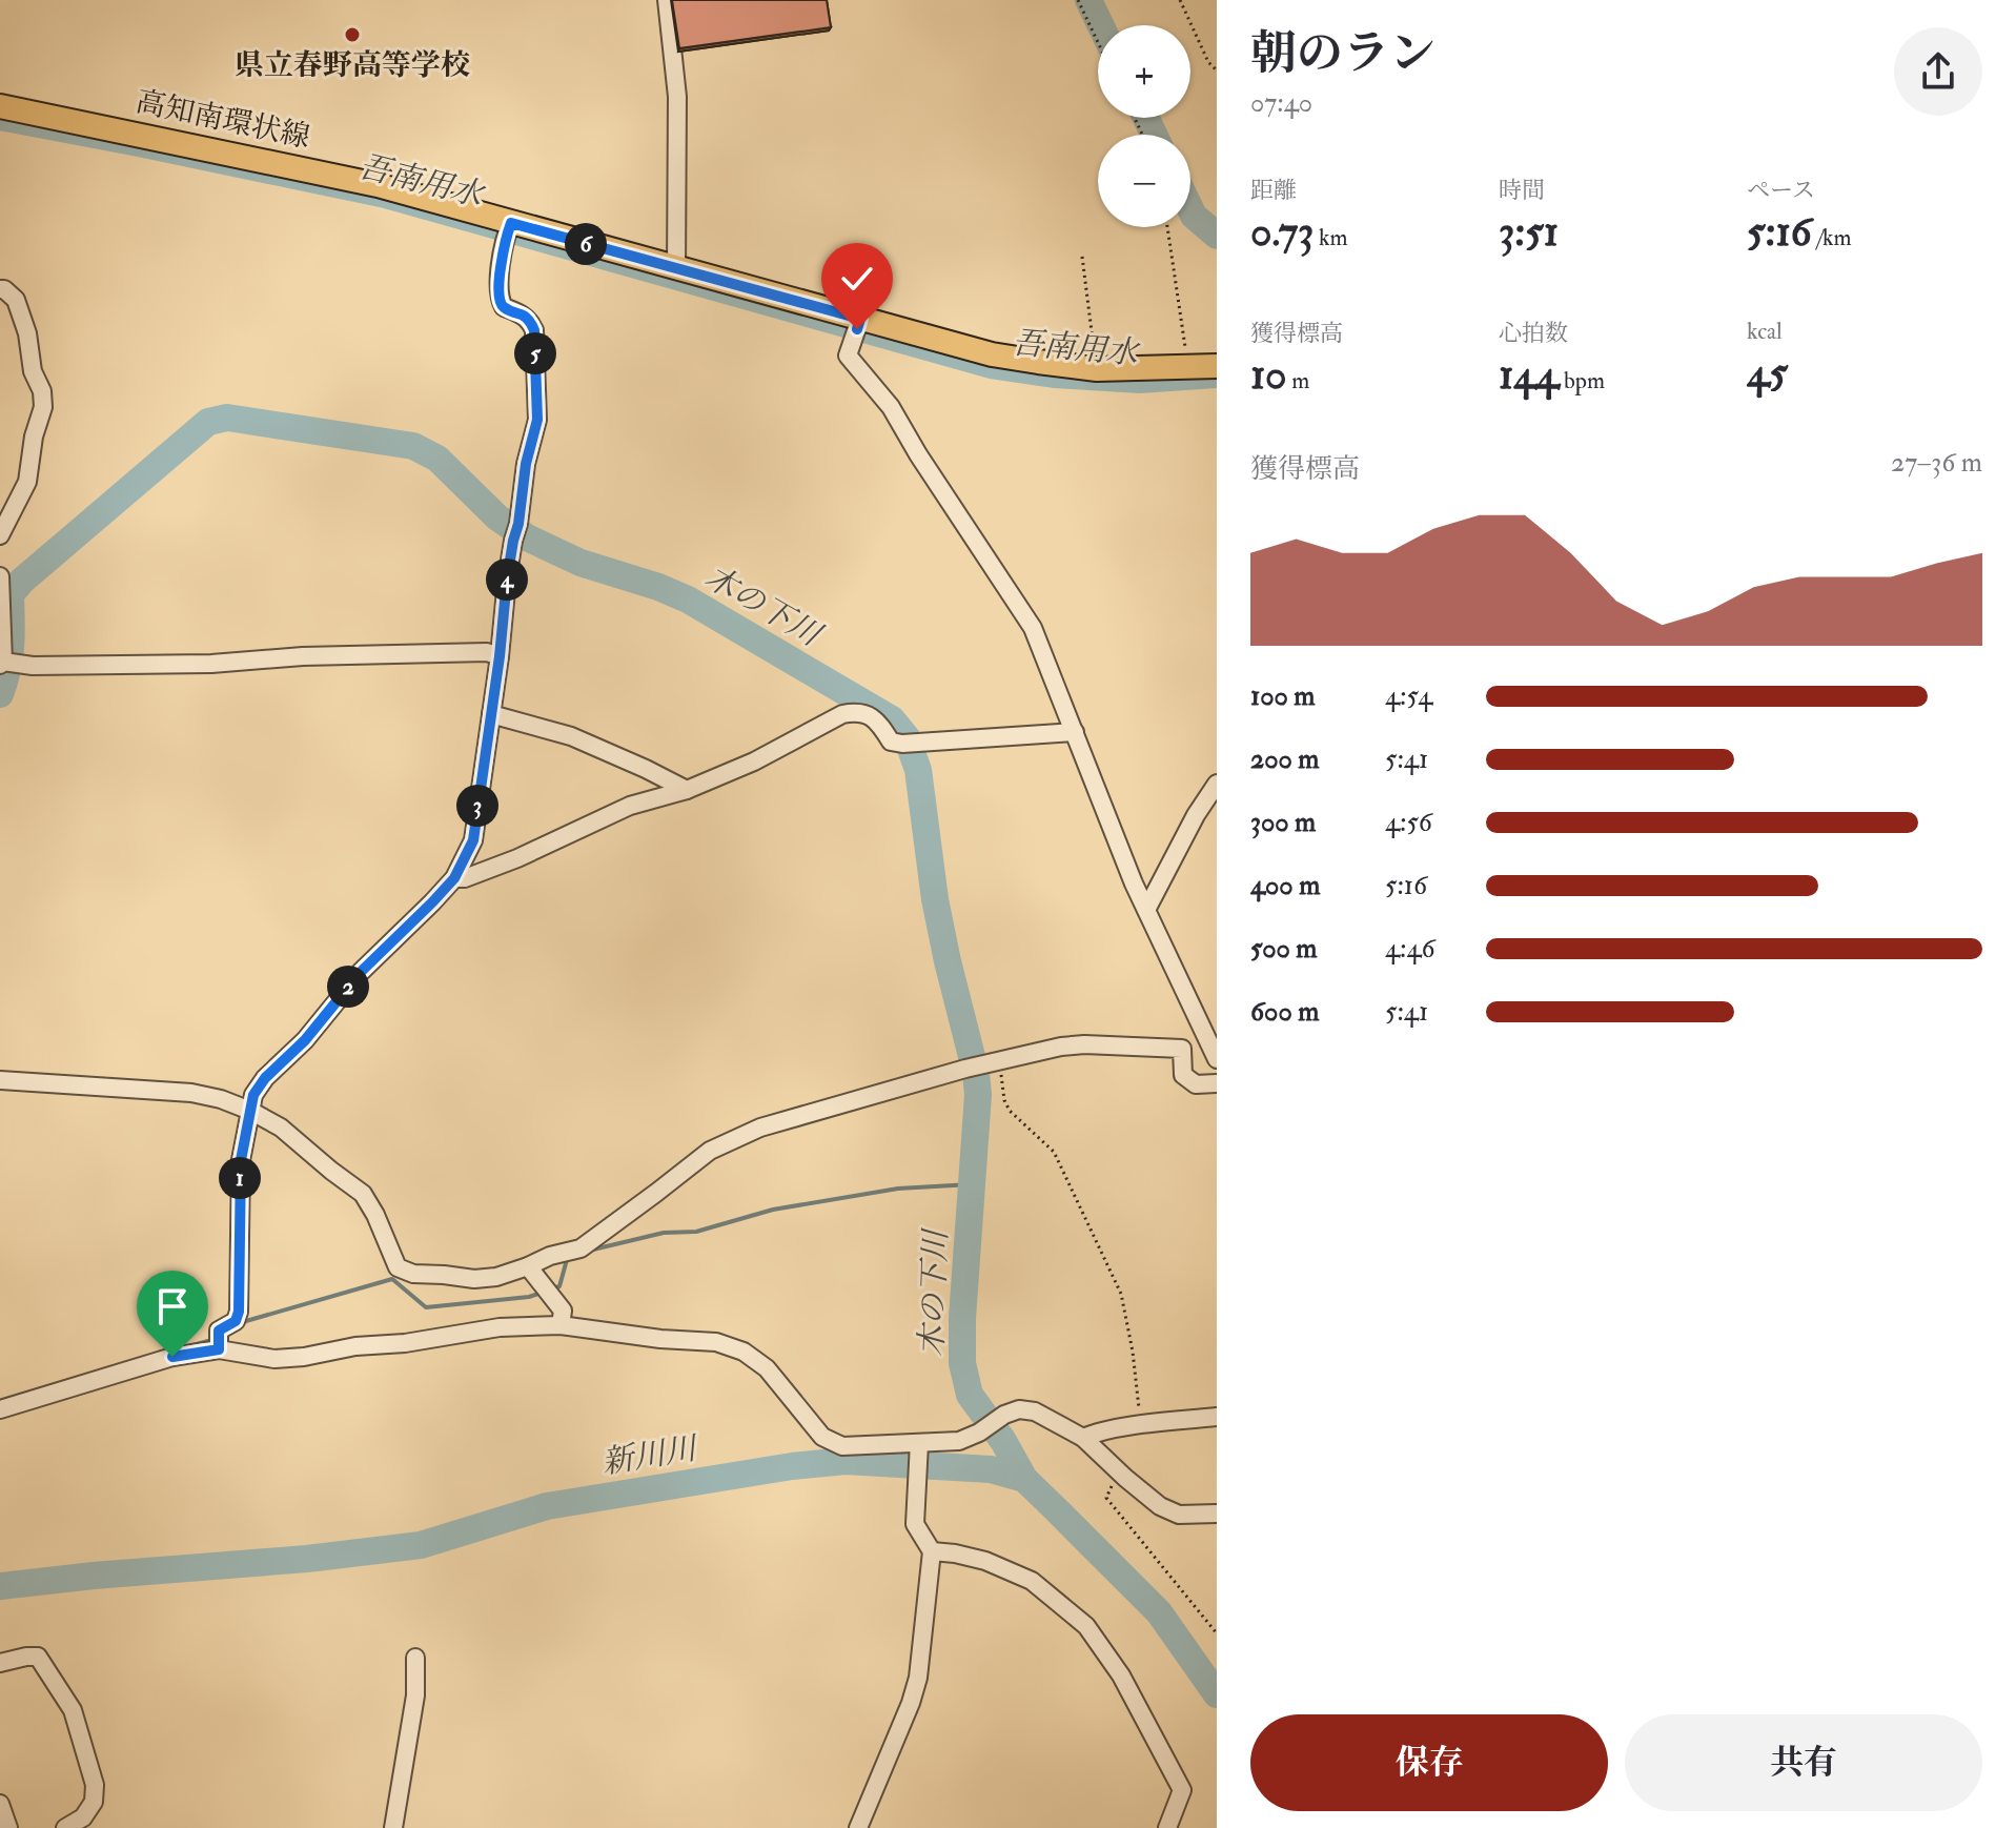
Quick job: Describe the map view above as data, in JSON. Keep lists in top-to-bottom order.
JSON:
{
  "streets": {
    "main road": ["高知南環状線"]
  },
  "water": ["吾南用水", "木の下川", "新川川"],
  "places": ["県立春野高等学校"],
  "page": {
    "heading": ["朝のラン", "07:40"],
    "map_buttons": ["+", "−"],
    "stats": [
      ["距離", "0.73 km"],
      ["時間", "3:51"],
      ["ペース", "5:16 /km"],
      ["獲得標高", "10 m"],
      ["心拍数", "144 bpm"],
      ["kcal", "45"]
    ],
    "pins": [
      "6",
      "5",
      "4",
      "3",
      "2",
      "1"
    ],
    "chart": ["獲得標高", "27–36 m"],
    "list": [
      {
        "name": "100 m",
        "note": "4:54"
      },
      {
        "name": "200 m",
        "note": "5:41"
      },
      {
        "name": "300 m",
        "note": "4:56"
      },
      {
        "name": "400 m",
        "note": "5:16"
      },
      {
        "name": "500 m",
        "note": "4:46"
      },
      {
        "name": "600 m",
        "note": "5:41"
      }
    ],
    "buttons": ["保存", "共有"]
  }
}
